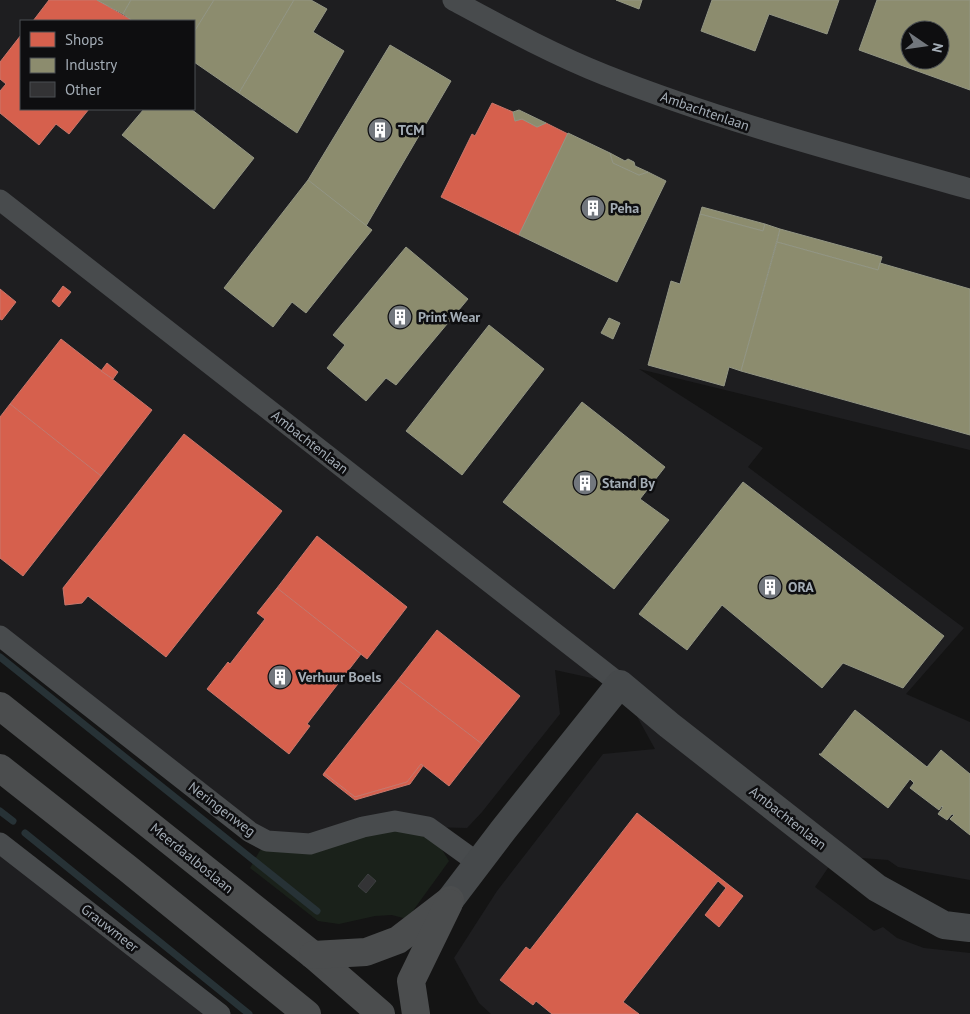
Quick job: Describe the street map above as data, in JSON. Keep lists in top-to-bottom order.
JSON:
{
  "streets": {
    "highway": ["Meerdaalboslaan"],
    "street": ["Ambachtenlaan", "Neringenweg", "Grauwmeer"]
  },
  "places": {
    "building": [
      "TCM",
      "Peha",
      "Print Wear",
      "Stand By",
      "ORA",
      "Verhuur Boels"
    ]
  },
  "legend": ["Shops", "Industry", "Other"],
  "north": "right"
}
